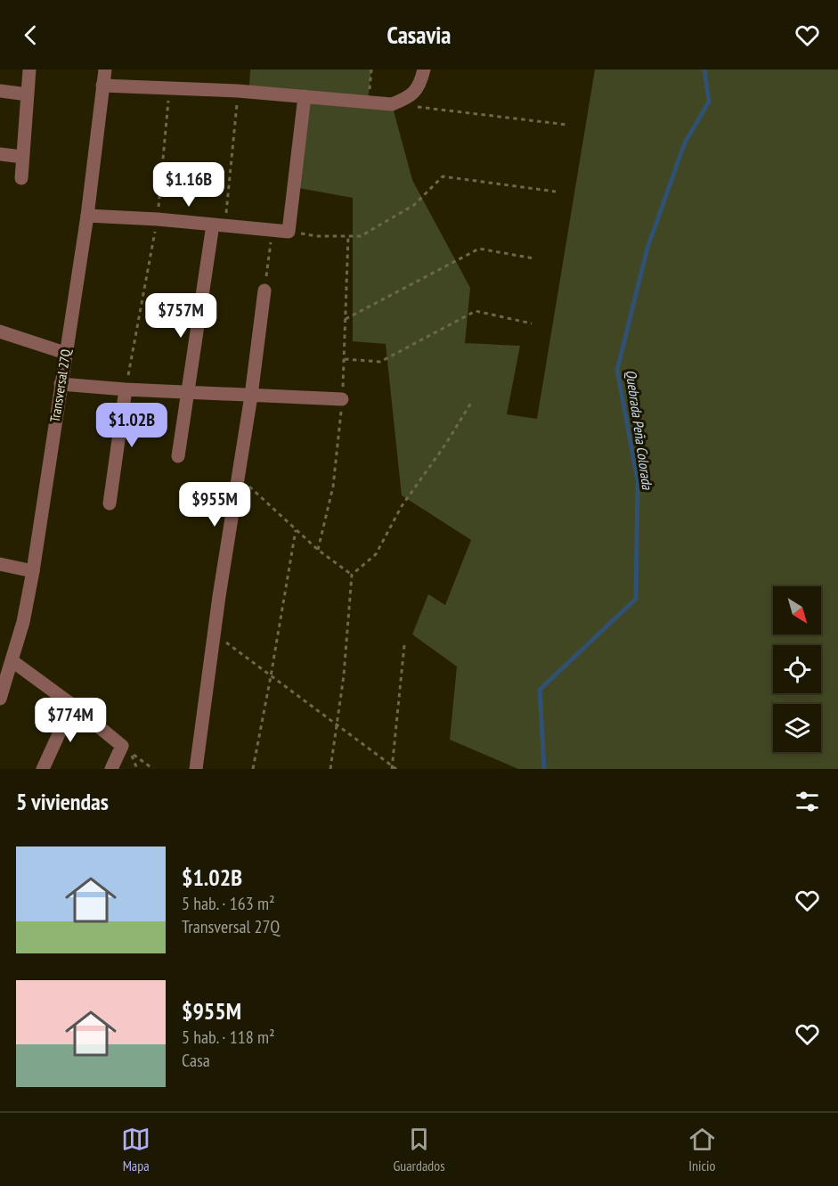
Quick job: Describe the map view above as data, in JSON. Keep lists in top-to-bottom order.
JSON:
{
  "streets": {
    "street": ["Transversal 27Q"]
  },
  "water": ["Quebrada Peña Colorada"],
  "north": "bottom right",
  "page": {
    "header": "Casavia",
    "price": [
      "$1.16B",
      "$757M",
      "$1.02B",
      "$955M",
      "$774M"
    ],
    "heading": "5 viviendas",
    "list": [
      {
        "name": "$1.02B",
        "note": "5 hab. · 163 m² · Transversal 27Q"
      },
      {
        "name": "$955M",
        "note": "5 hab. · 118 m² · Casa"
      }
    ],
    "tabs": ["Mapa", "Guardados", "Inicio"]
  }
}
